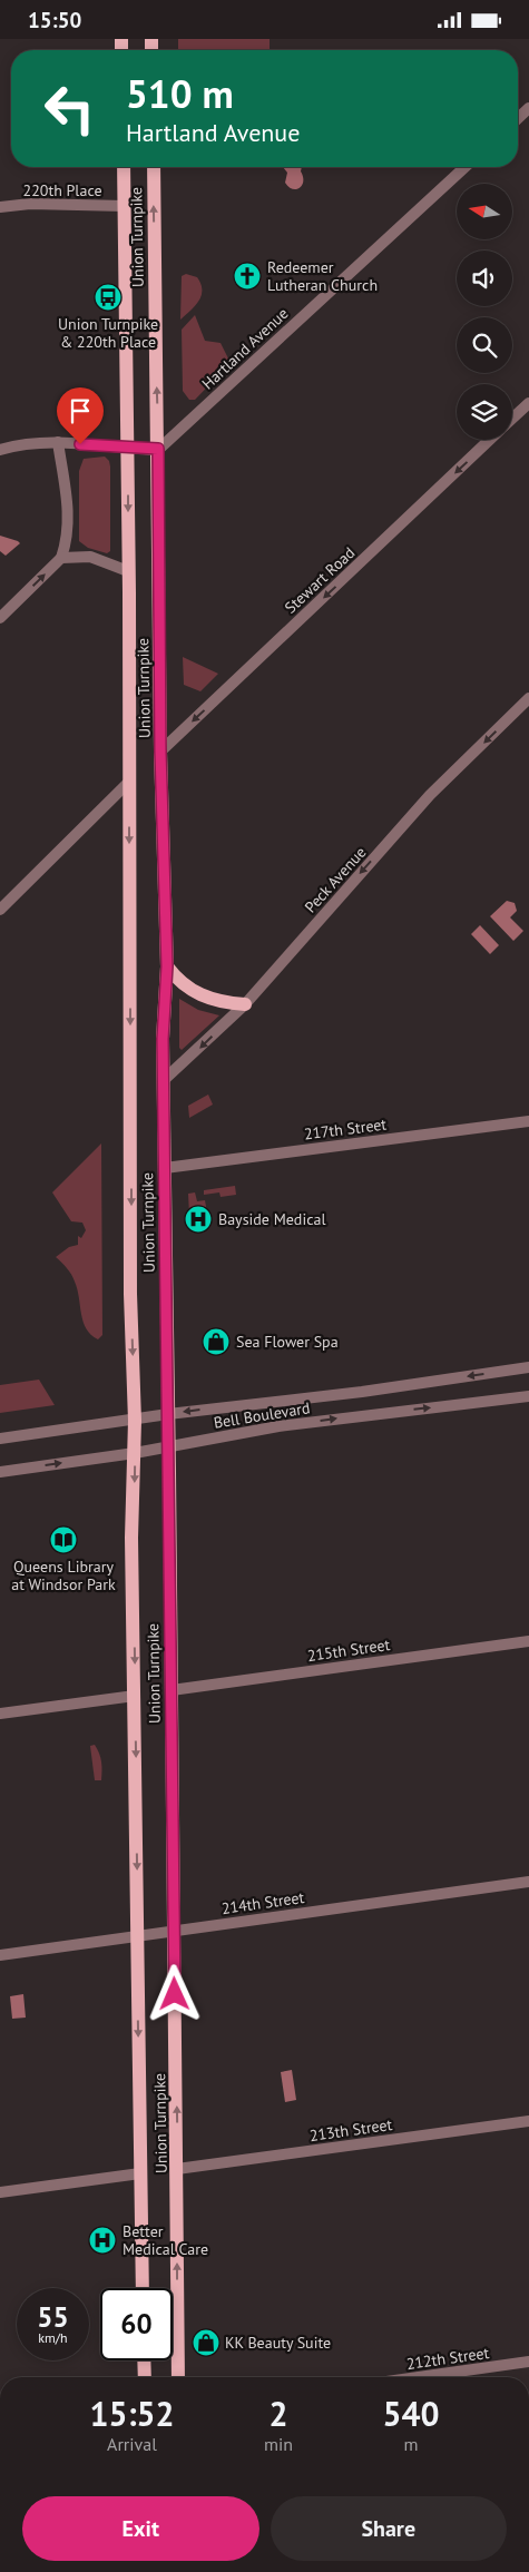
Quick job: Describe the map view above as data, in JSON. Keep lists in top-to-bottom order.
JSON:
{
  "streets": {
    "main road": ["Union Turnpike"],
    "street": [
      "220th Place",
      "Hartland Avenue",
      "Stewart Road",
      "Peck Avenue",
      "217th Street",
      "Bell Boulevard",
      "215th Street",
      "214th Street",
      "213th Street",
      "212th Street"
    ]
  },
  "crossings": [
    ["220th Place", "Union Turnpike"],
    ["Union Turnpike", "Hartland Avenue"],
    ["Union Turnpike", "Stewart Road"],
    ["Union Turnpike", "Peck Avenue"],
    ["Union Turnpike", "217th Street"],
    ["Union Turnpike", "Bell Boulevard"],
    ["Union Turnpike", "215th Street"],
    ["Union Turnpike", "214th Street"],
    ["Union Turnpike", "213th Street"]
  ],
  "one_way": ["Stewart Road", "Peck Avenue"],
  "places": {
    "church": ["Redeemer Lutheran Church"],
    "bus stop": ["Union Turnpike & 220th Place"],
    "hospital": ["Bayside Medical", "Better Medical Care"],
    "shop": ["Sea Flower Spa", "KK Beauty Suite"],
    "library": ["Queens Library at Windsor Park"]
  },
  "north": "left",
  "page": {
    "status": "15:50",
    "turn": ["510 m", "Hartland Avenue"],
    "speed": "55 km/h",
    "limit": "60",
    "eta": [
      "15:52",
      "Arrival",
      "2",
      "min",
      "540",
      "m"
    ],
    "buttons": ["Exit", "Share"]
  }
}
